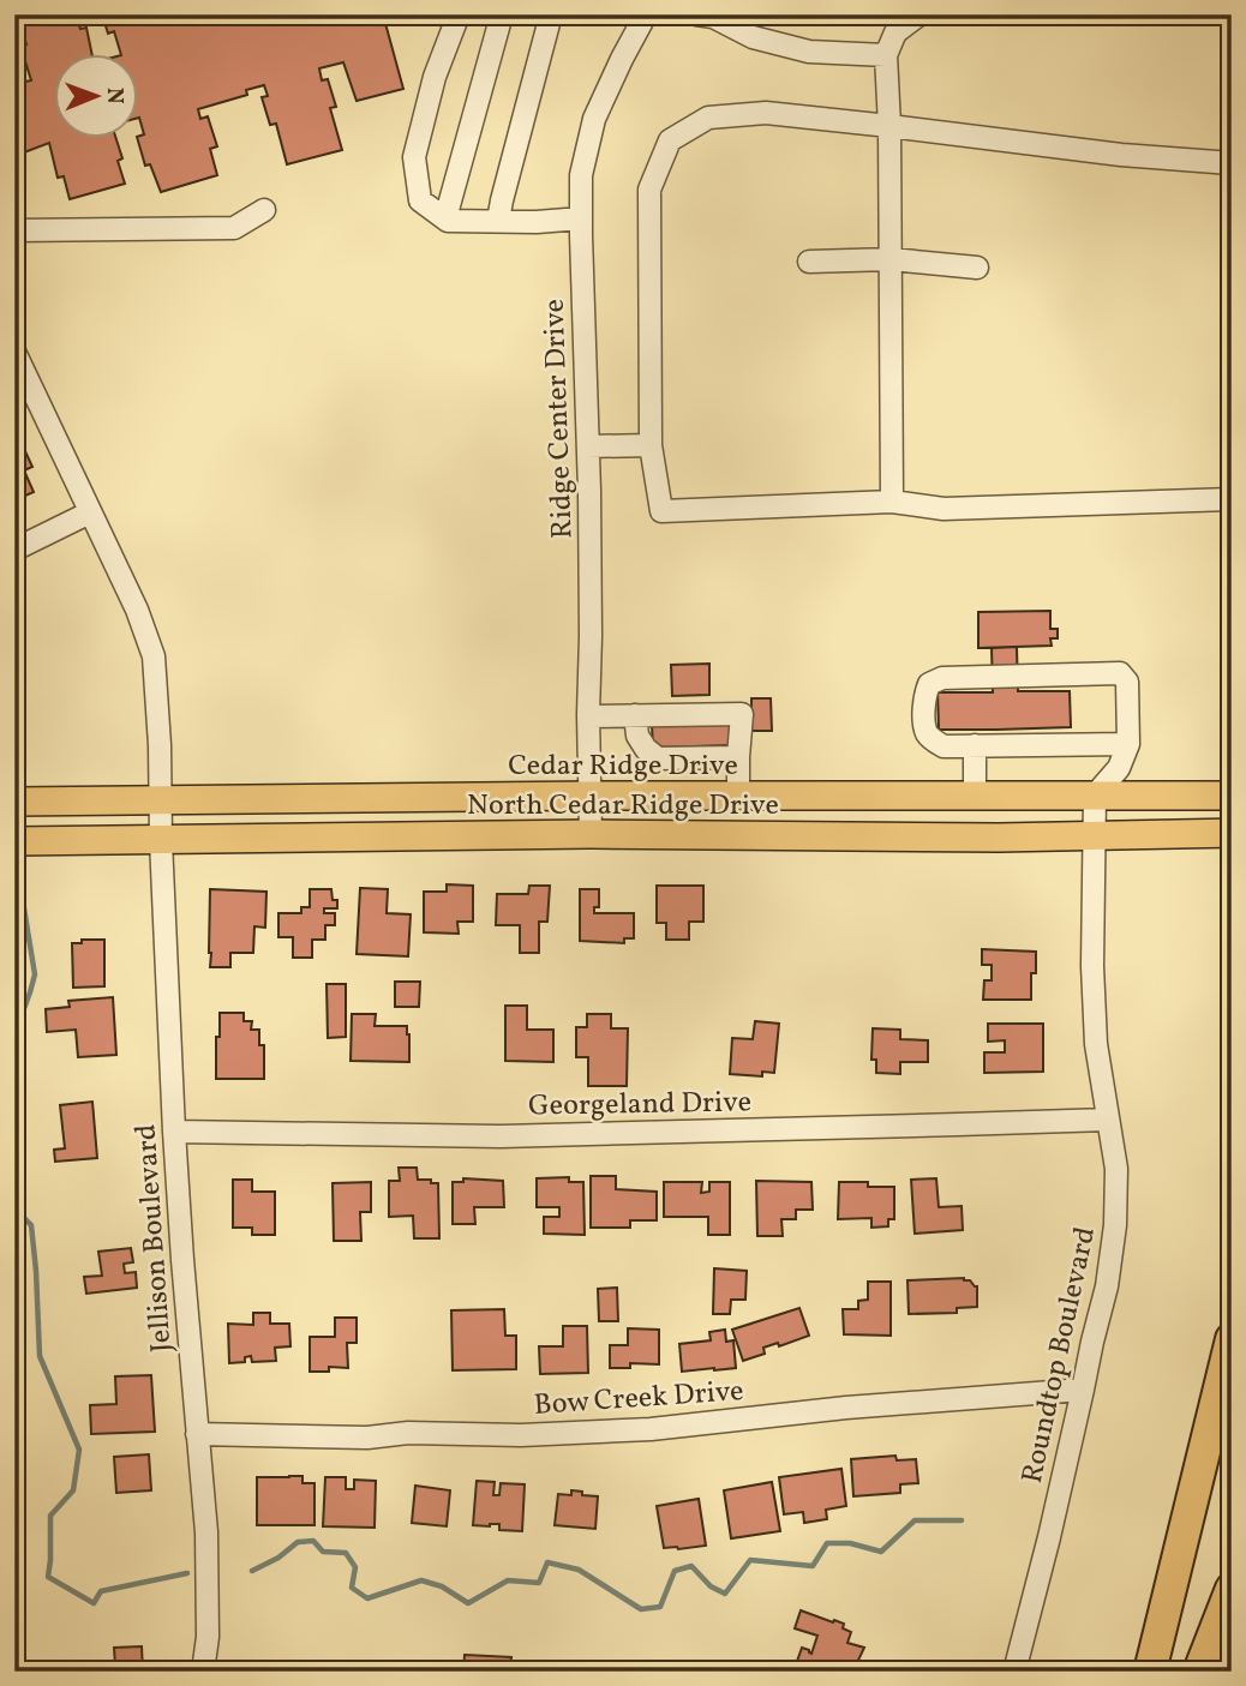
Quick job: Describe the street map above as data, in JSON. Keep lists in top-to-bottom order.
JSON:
{
  "streets": {
    "main road": ["Cedar Ridge Drive", "North Cedar Ridge Drive"],
    "street": [
      "Ridge Center Drive",
      "Georgeland Drive",
      "Jellison Boulevard",
      "Roundtop Boulevard",
      "Bow Creek Drive"
    ]
  },
  "crossings": [
    ["Ridge Center Drive", "Cedar Ridge Drive"],
    ["Ridge Center Drive", "North Cedar Ridge Drive"],
    ["Cedar Ridge Drive", "Jellison Boulevard"],
    ["Cedar Ridge Drive", "Roundtop Boulevard"],
    ["North Cedar Ridge Drive", "Jellison Boulevard"],
    ["North Cedar Ridge Drive", "Roundtop Boulevard"],
    ["Georgeland Drive", "Jellison Boulevard"],
    ["Georgeland Drive", "Roundtop Boulevard"],
    ["Jellison Boulevard", "Bow Creek Drive"],
    ["Roundtop Boulevard", "Bow Creek Drive"]
  ],
  "north": "right"
}
